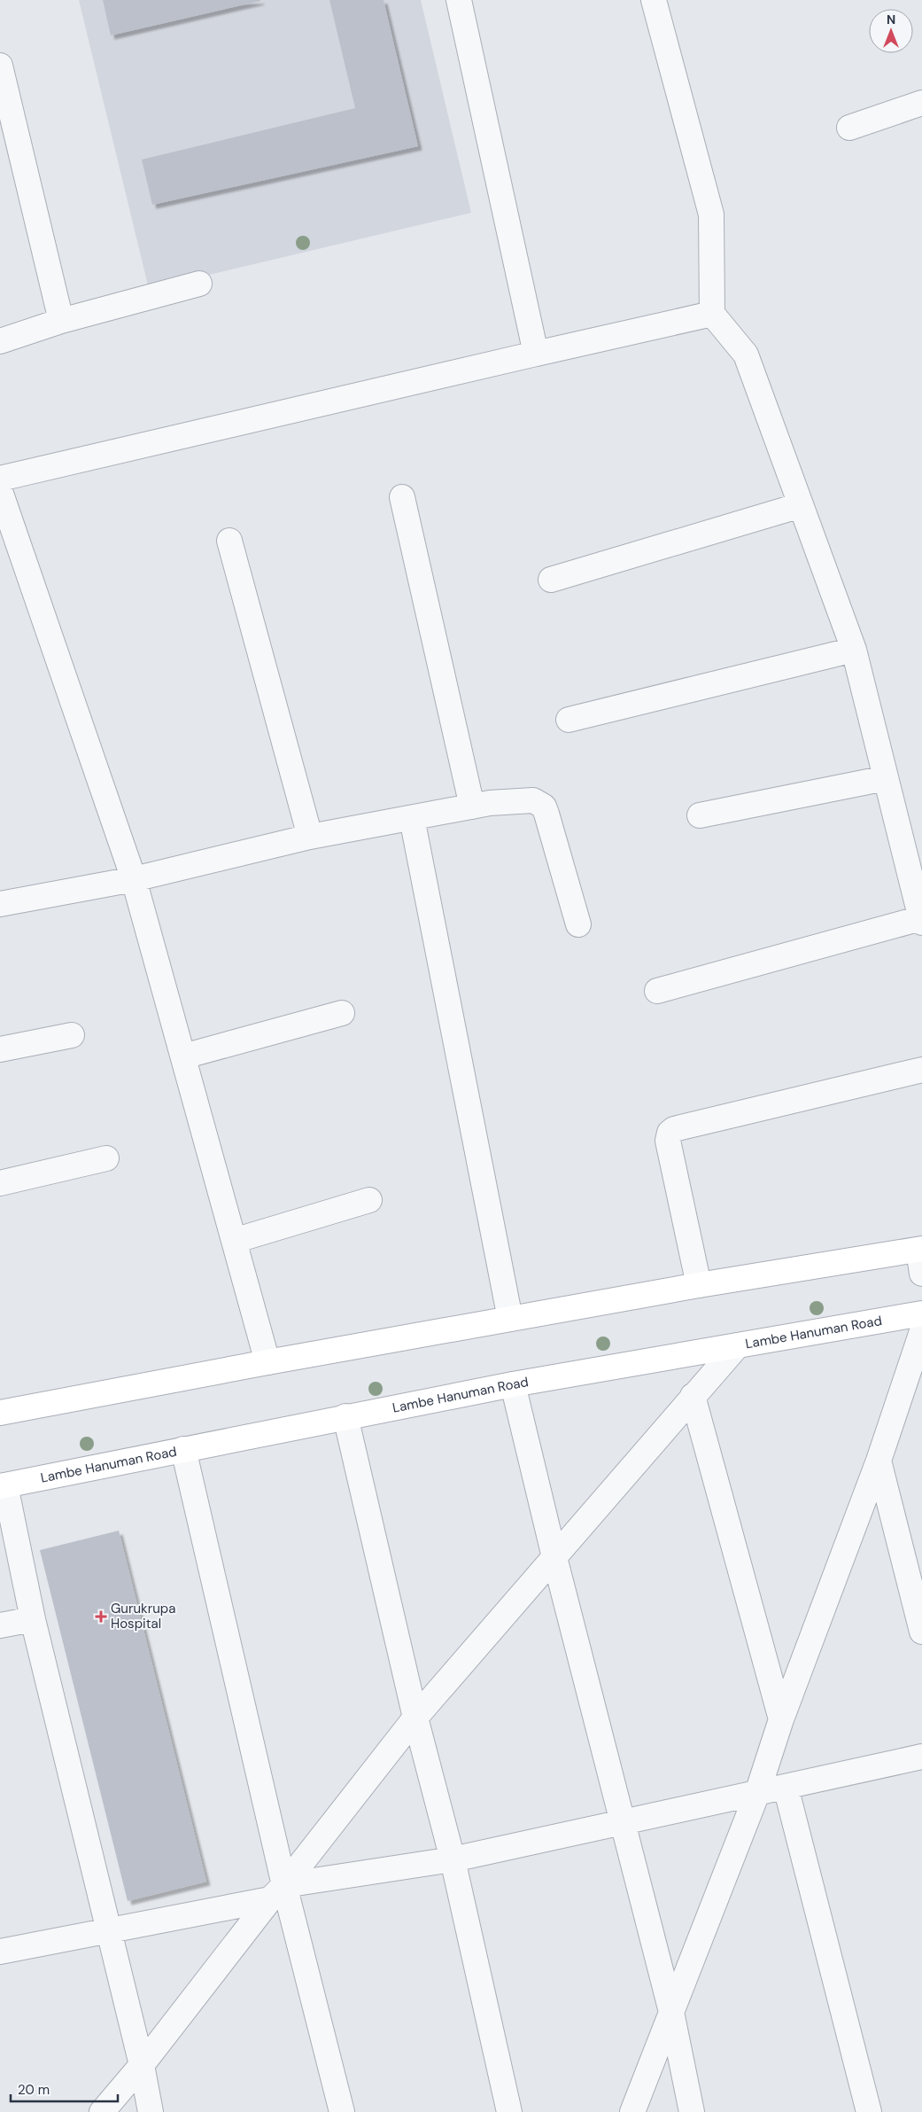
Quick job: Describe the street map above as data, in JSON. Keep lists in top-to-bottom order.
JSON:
{
  "streets": {
    "main road": ["Lambe Hanuman Road"]
  },
  "places": {
    "health": ["Gurukrupa Hospital"]
  },
  "scale_bar": "20 m",
  "north": "top"
}
